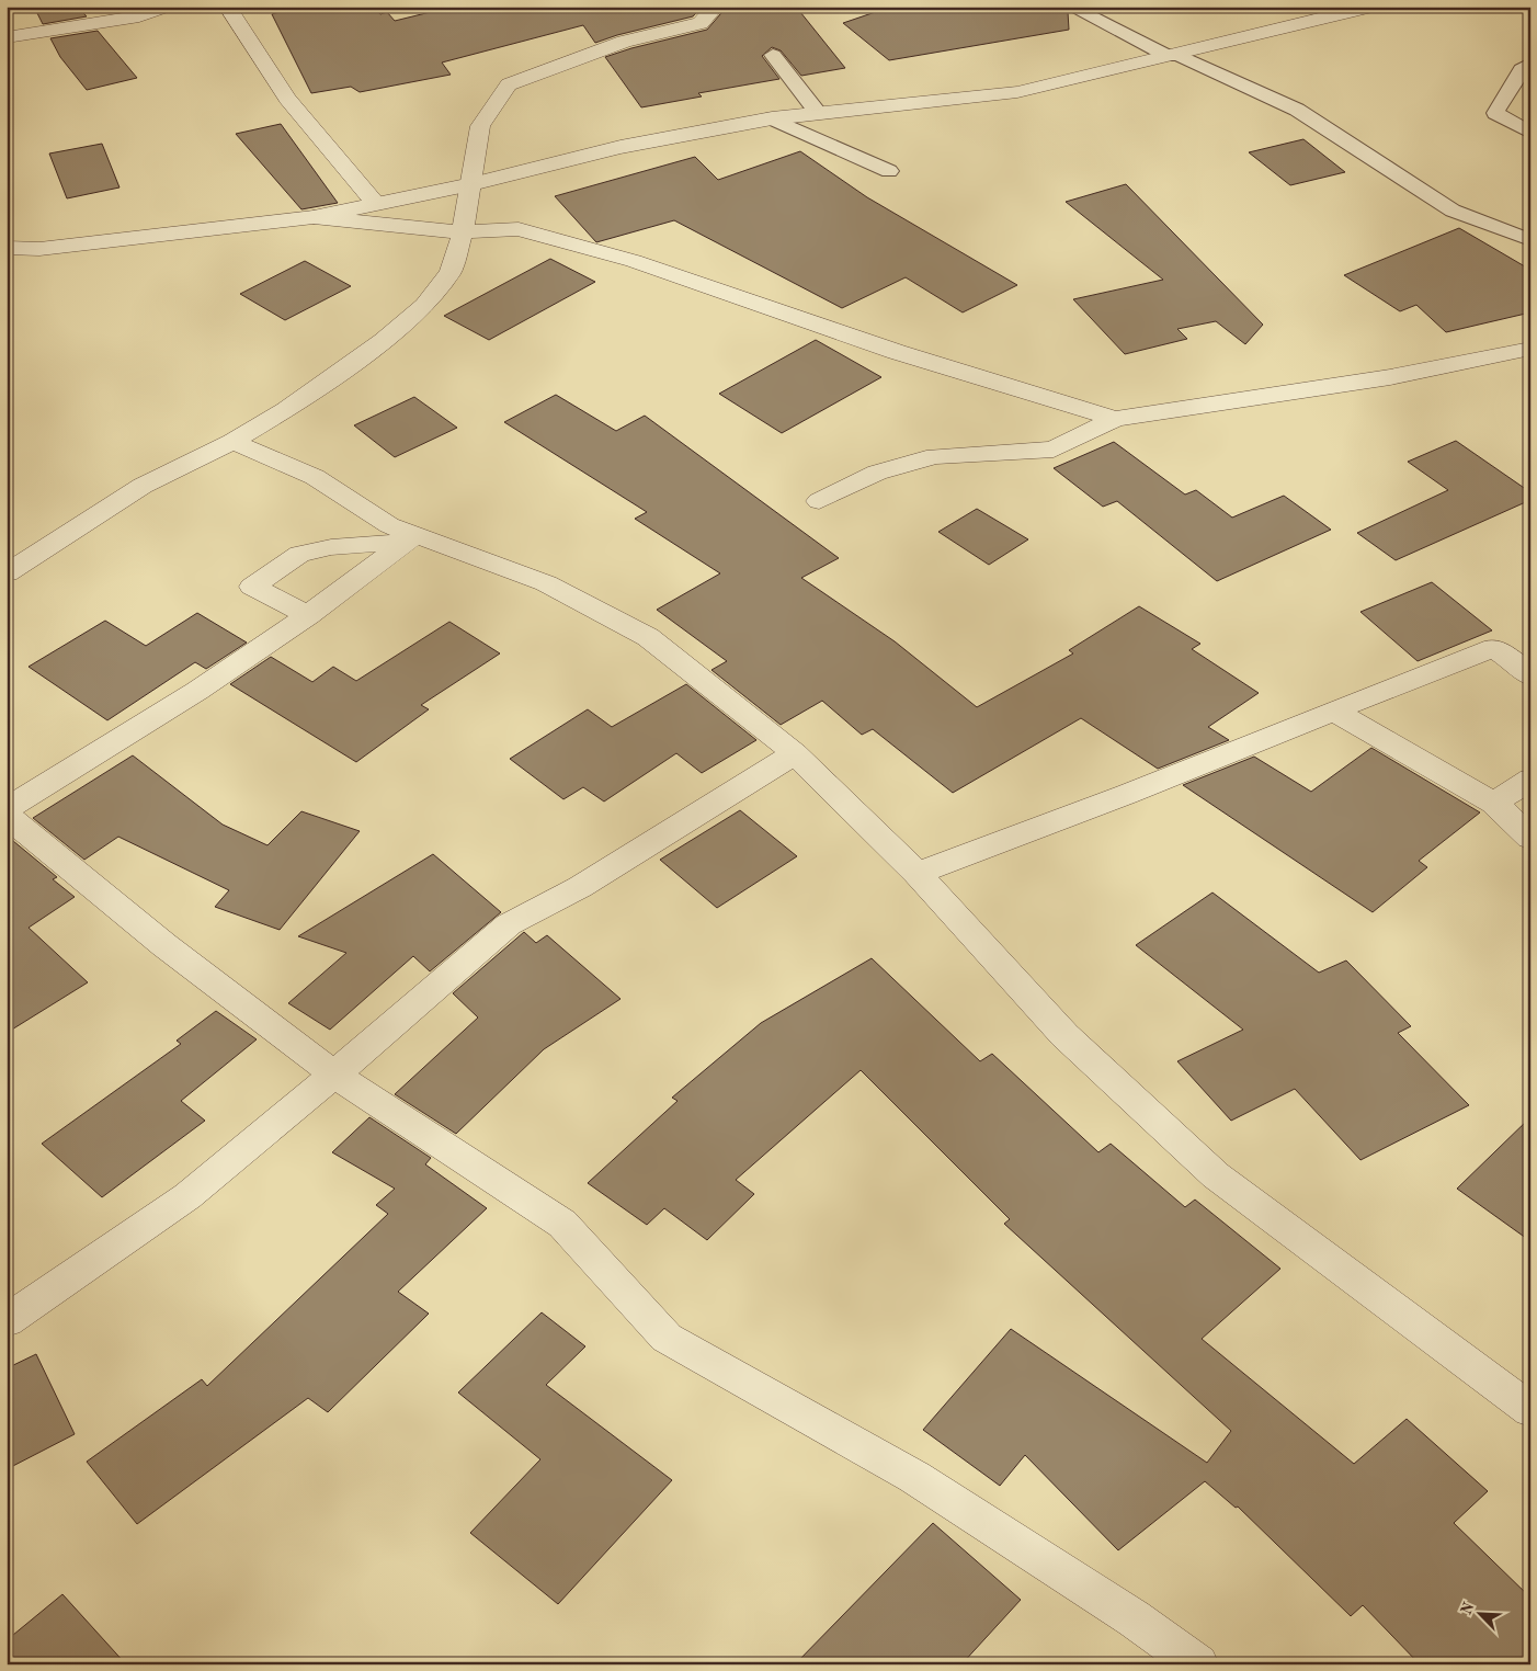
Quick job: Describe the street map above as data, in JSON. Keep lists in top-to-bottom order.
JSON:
{
  "north": "top left"
}
